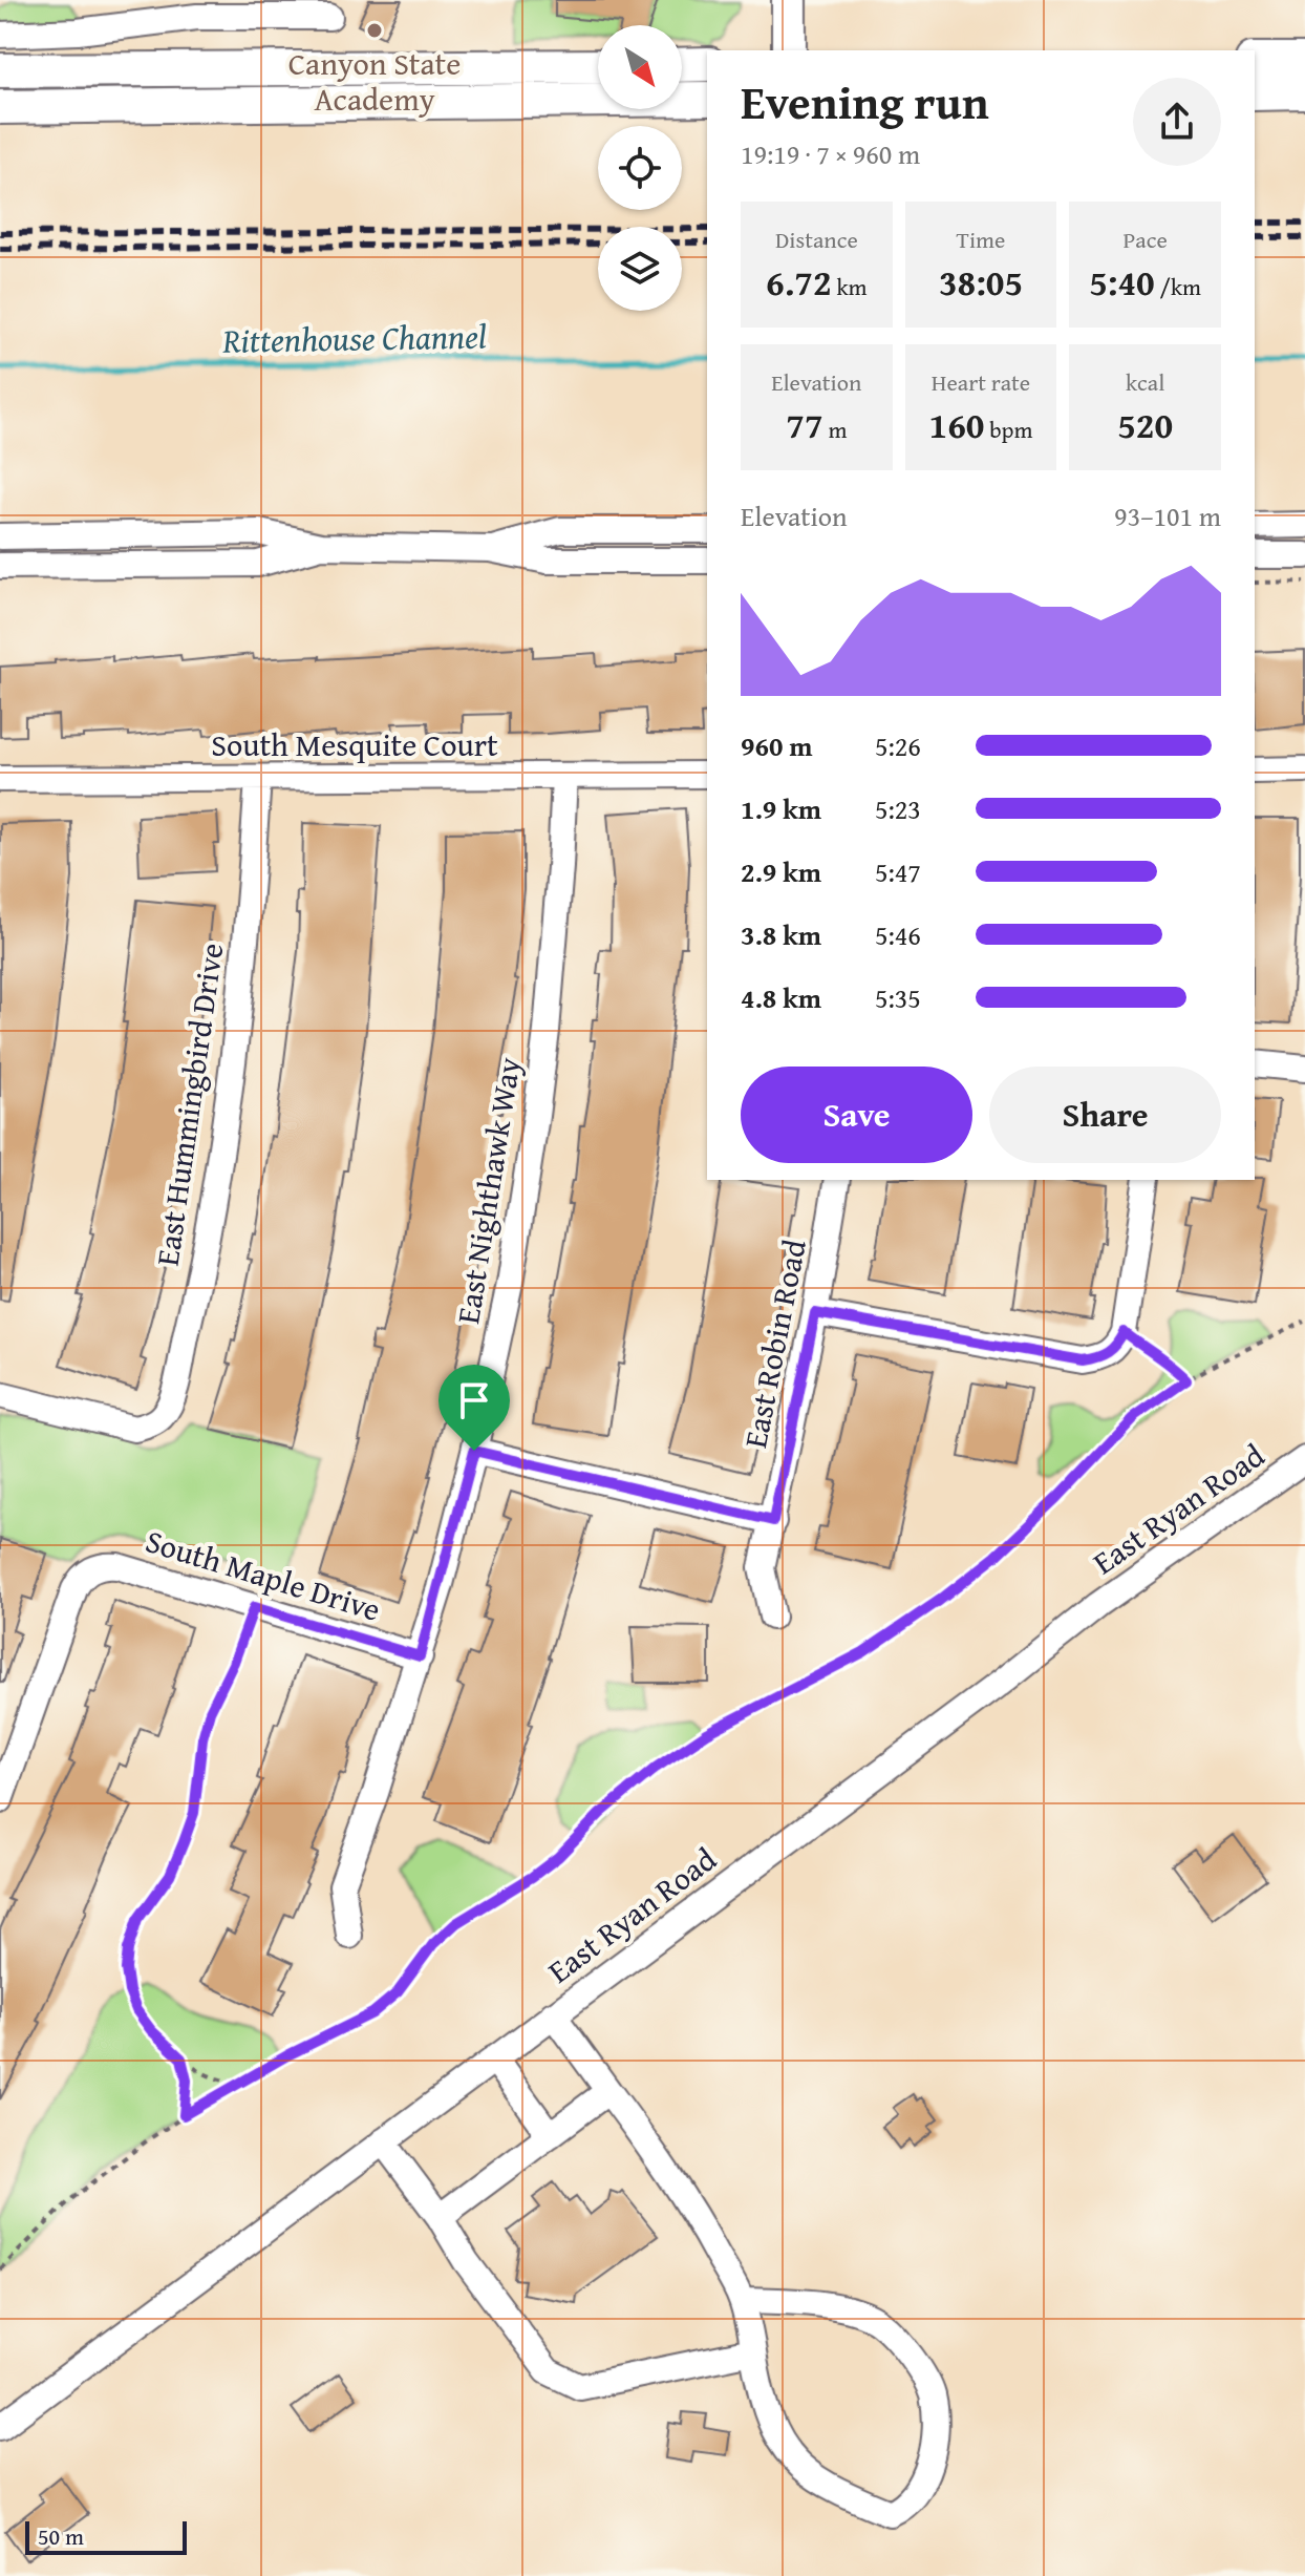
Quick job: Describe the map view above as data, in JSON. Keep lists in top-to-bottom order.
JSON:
{
  "streets": {
    "street": [
      "South Mesquite Court",
      "East Hummingbird Drive",
      "East Nighthawk Way",
      "East Robin Road",
      "East Ryan Road",
      "South Maple Drive"
    ]
  },
  "crossings": [
    ["South Mesquite Court", "East Hummingbird Drive"],
    ["South Mesquite Court", "East Nighthawk Way"],
    ["East Nighthawk Way", "South Maple Drive"]
  ],
  "water": ["Rittenhouse Channel"],
  "places": ["Canyon State Academy"],
  "scale_bar": "50 m",
  "north": "bottom right",
  "page": {
    "heading": ["Evening run", "19:19 · 7 × 960 m"],
    "stats": [
      ["Distance", "6.72 km"],
      ["Time", "38:05"],
      ["Pace", "5:40 /km"],
      ["Elevation", "77 m"],
      ["Heart rate", "160 bpm"],
      ["kcal", "520"]
    ],
    "chart": ["Elevation", "93–101 m"],
    "list": [
      {
        "name": "960 m",
        "note": "5:26"
      },
      {
        "name": "1.9 km",
        "note": "5:23"
      },
      {
        "name": "2.9 km",
        "note": "5:47"
      },
      {
        "name": "3.8 km",
        "note": "5:46"
      },
      {
        "name": "4.8 km",
        "note": "5:35"
      }
    ],
    "buttons": ["Save", "Share"],
    "scale": "50 m"
  }
}
